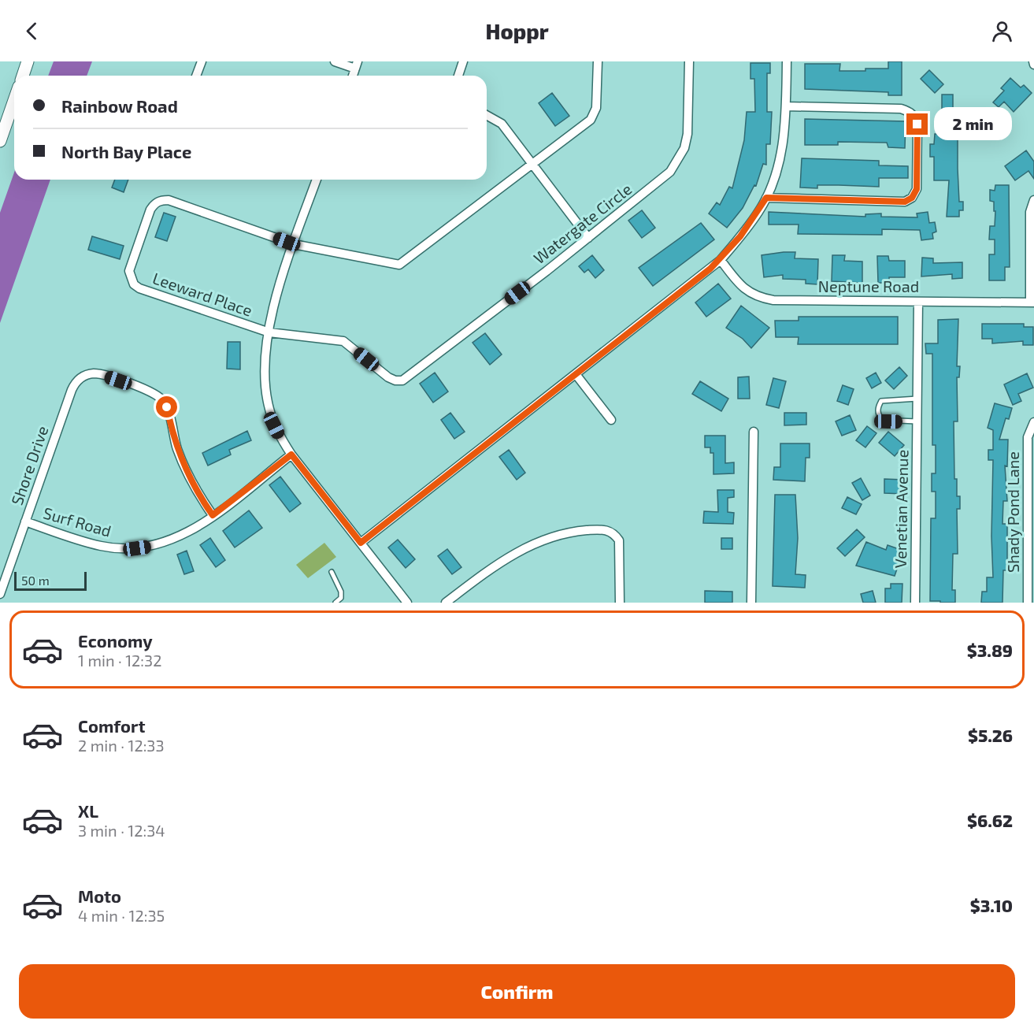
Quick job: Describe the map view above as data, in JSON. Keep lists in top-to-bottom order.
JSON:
{
  "streets": {
    "street": [
      "Watergate Circle",
      "Neptune Road",
      "Leeward Place",
      "Shore Drive",
      "Venetian Avenue",
      "Shady Pond Lane",
      "Surf Road"
    ]
  },
  "crossings": [
    ["Watergate Circle", "Leeward Place"],
    ["Neptune Road", "Venetian Avenue"],
    ["Shore Drive", "Surf Road"]
  ],
  "scale_bar": "50 m",
  "page": {
    "header": "Hoppr",
    "banner": ["Rainbow Road", "North Bay Place"],
    "bubble": "2 min",
    "scale": "50 m",
    "list": [
      {
        "name": "Economy",
        "note": "1 min · 12:32",
        "value": "$3.89"
      },
      {
        "name": "Comfort",
        "note": "2 min · 12:33",
        "value": "$5.26"
      },
      {
        "name": "XL",
        "note": "3 min · 12:34",
        "value": "$6.62"
      },
      {
        "name": "Moto",
        "note": "4 min · 12:35",
        "value": "$3.10"
      }
    ],
    "buttons": "Confirm"
  }
}
